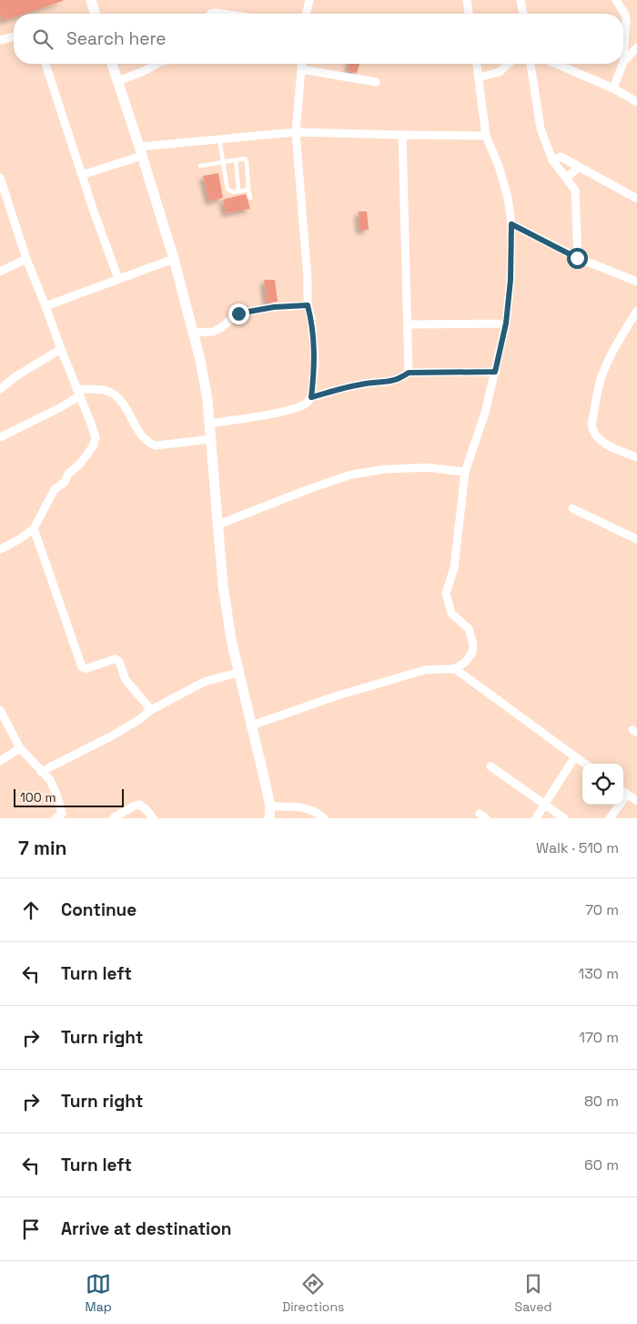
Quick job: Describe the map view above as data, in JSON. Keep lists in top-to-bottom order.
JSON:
{
  "scale_bar": "100 m",
  "page": {
    "search": "Search here",
    "scale": "100 m",
    "heading": ["7 min", "Walk · 510 m"],
    "list": [
      ["Continue", "70 m"],
      ["Turn left", "130 m"],
      ["Turn right", "170 m"],
      ["Turn right", "80 m"],
      ["Turn left", "60 m"],
      "Arrive at destination"
    ],
    "nav": ["Map", "Directions", "Saved"]
  }
}
